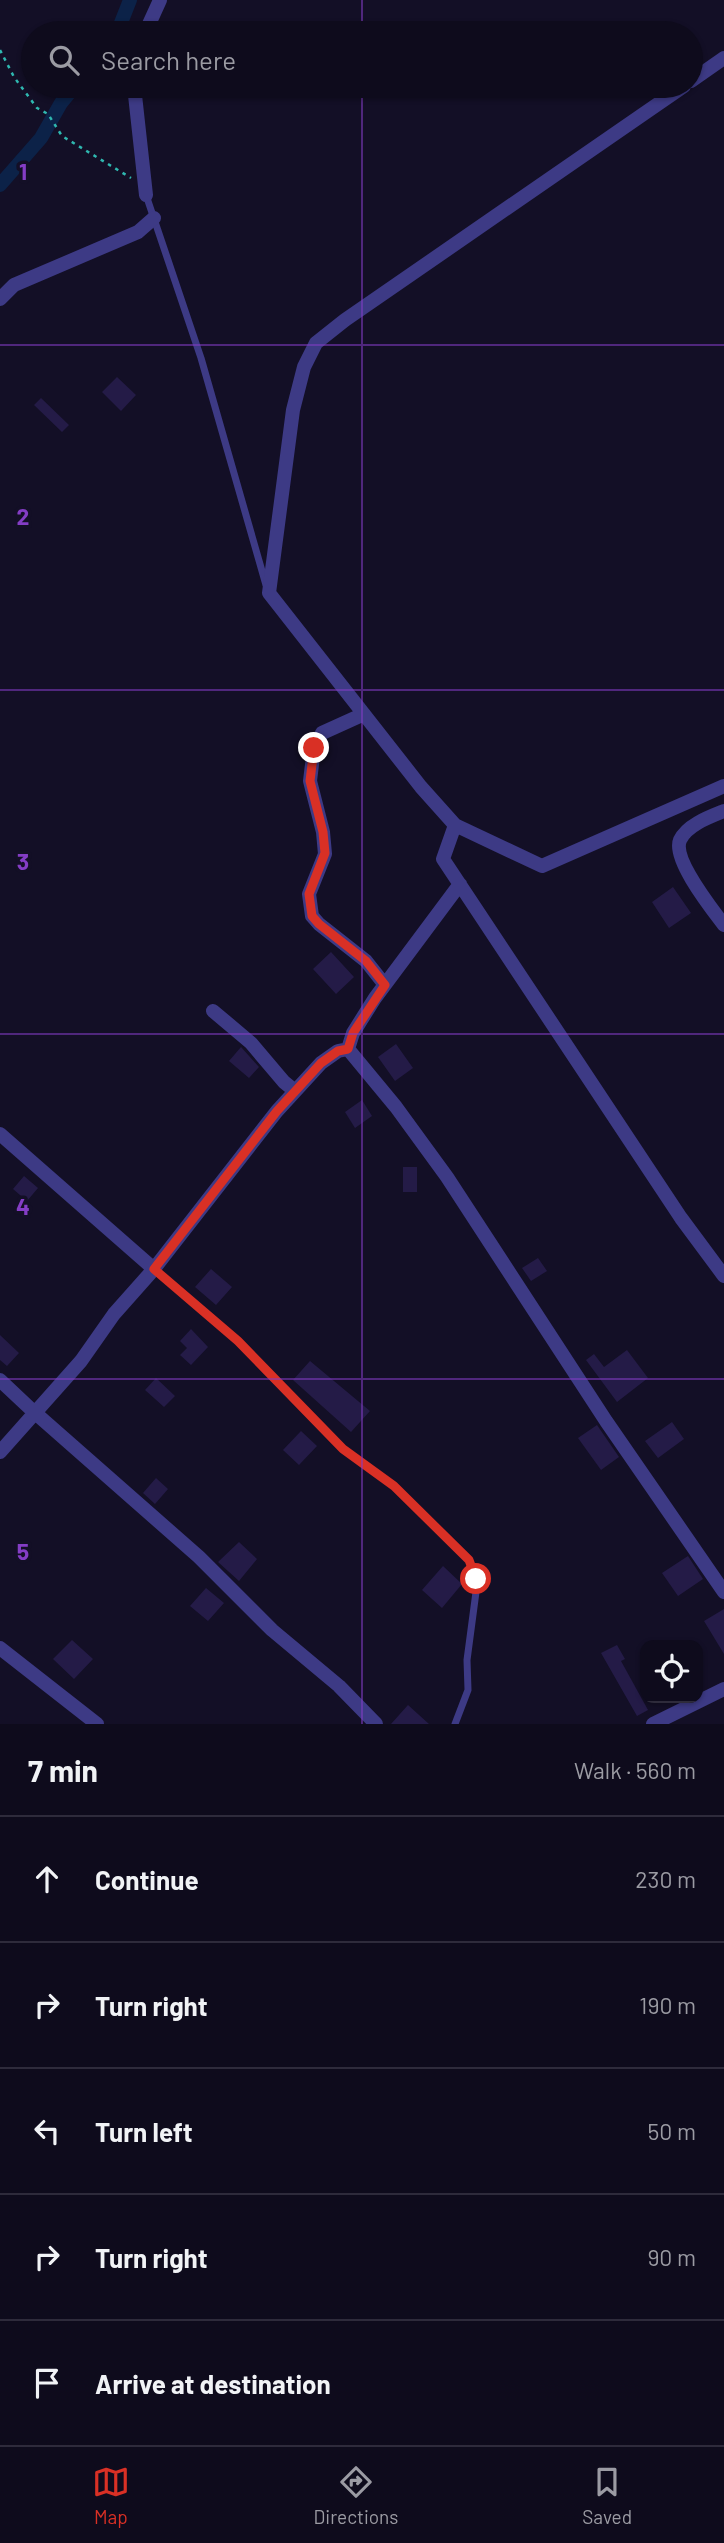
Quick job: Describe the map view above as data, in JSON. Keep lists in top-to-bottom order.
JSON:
{
  "page": {
    "search": "Search here",
    "heading": ["7 min", "Walk · 560 m"],
    "list": [
      ["Continue", "230 m"],
      ["Turn right", "190 m"],
      ["Turn left", "50 m"],
      ["Turn right", "90 m"],
      "Arrive at destination"
    ],
    "nav": ["Map", "Directions", "Saved"]
  },
  "grid": {
    "rows": [
      "1",
      "2",
      "3",
      "4",
      "5"
    ]
  }
}
